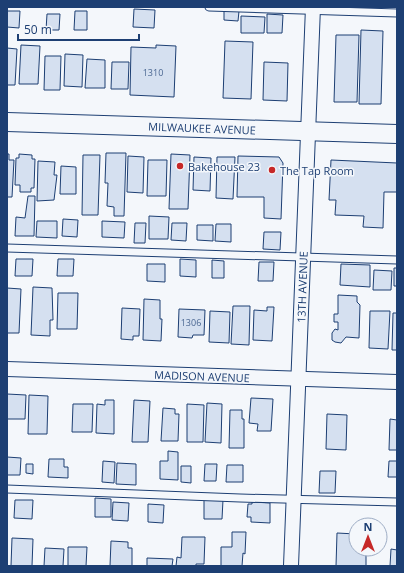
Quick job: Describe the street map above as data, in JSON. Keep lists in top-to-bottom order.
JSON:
{
  "streets": {
    "street": ["MILWAUKEE AVENUE", "13TH AVENUE", "MADISON AVENUE"]
  },
  "crossings": [
    ["MILWAUKEE AVENUE", "13TH AVENUE"],
    ["13TH AVENUE", "MADISON AVENUE"]
  ],
  "places": ["Bakehouse 23", "The Tap Room"],
  "house_numbers": ["1310", "1306"],
  "scale_bar": "50 m",
  "north": "top"
}
